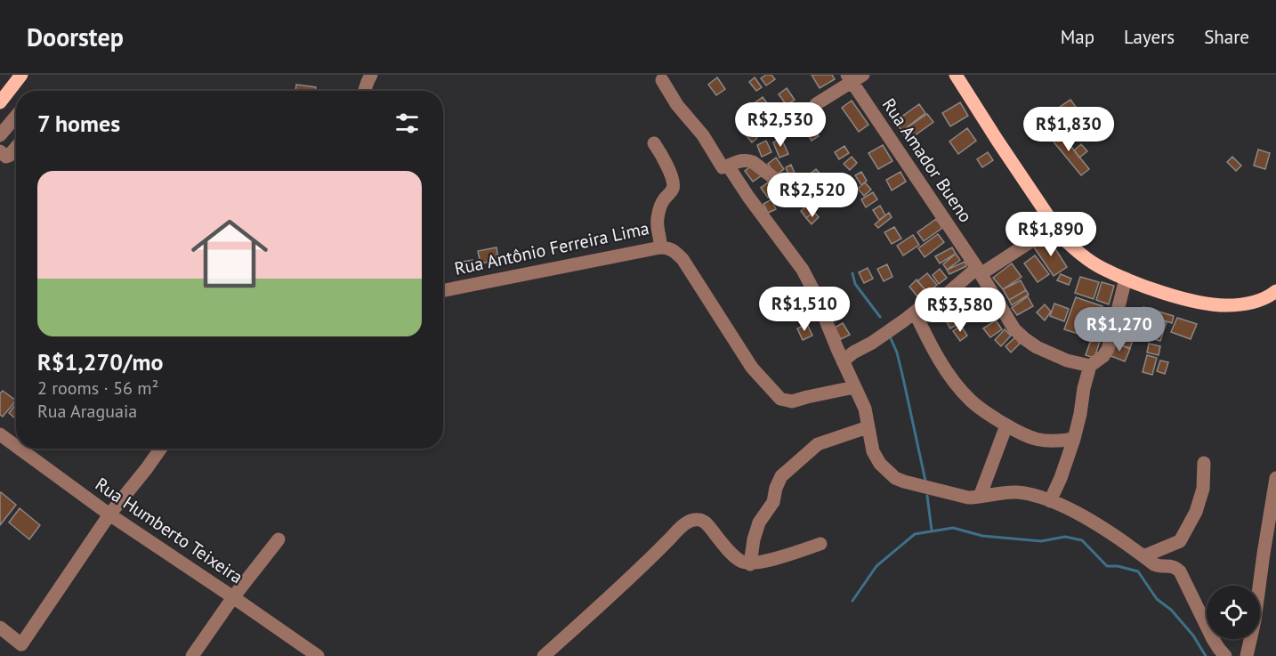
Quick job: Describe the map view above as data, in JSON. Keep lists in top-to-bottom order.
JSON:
{
  "streets": {
    "street": ["Rua Amador Bueno", "Rua Antônio Ferreira Lima", "Rua Humberto Teixeira"]
  },
  "page": {
    "header": "Doorstep",
    "nav": ["Map", "Layers", "Share"],
    "heading": "7 homes",
    "price": [
      "R$2,530",
      "R$1,830",
      "R$2,520",
      "R$1,890",
      "R$1,510",
      "R$3,580",
      "R$1,270"
    ],
    "list": [
      {
        "name": "R$1,270/mo",
        "note": "2 rooms · 56 m² · Rua Araguaia"
      }
    ]
  }
}
